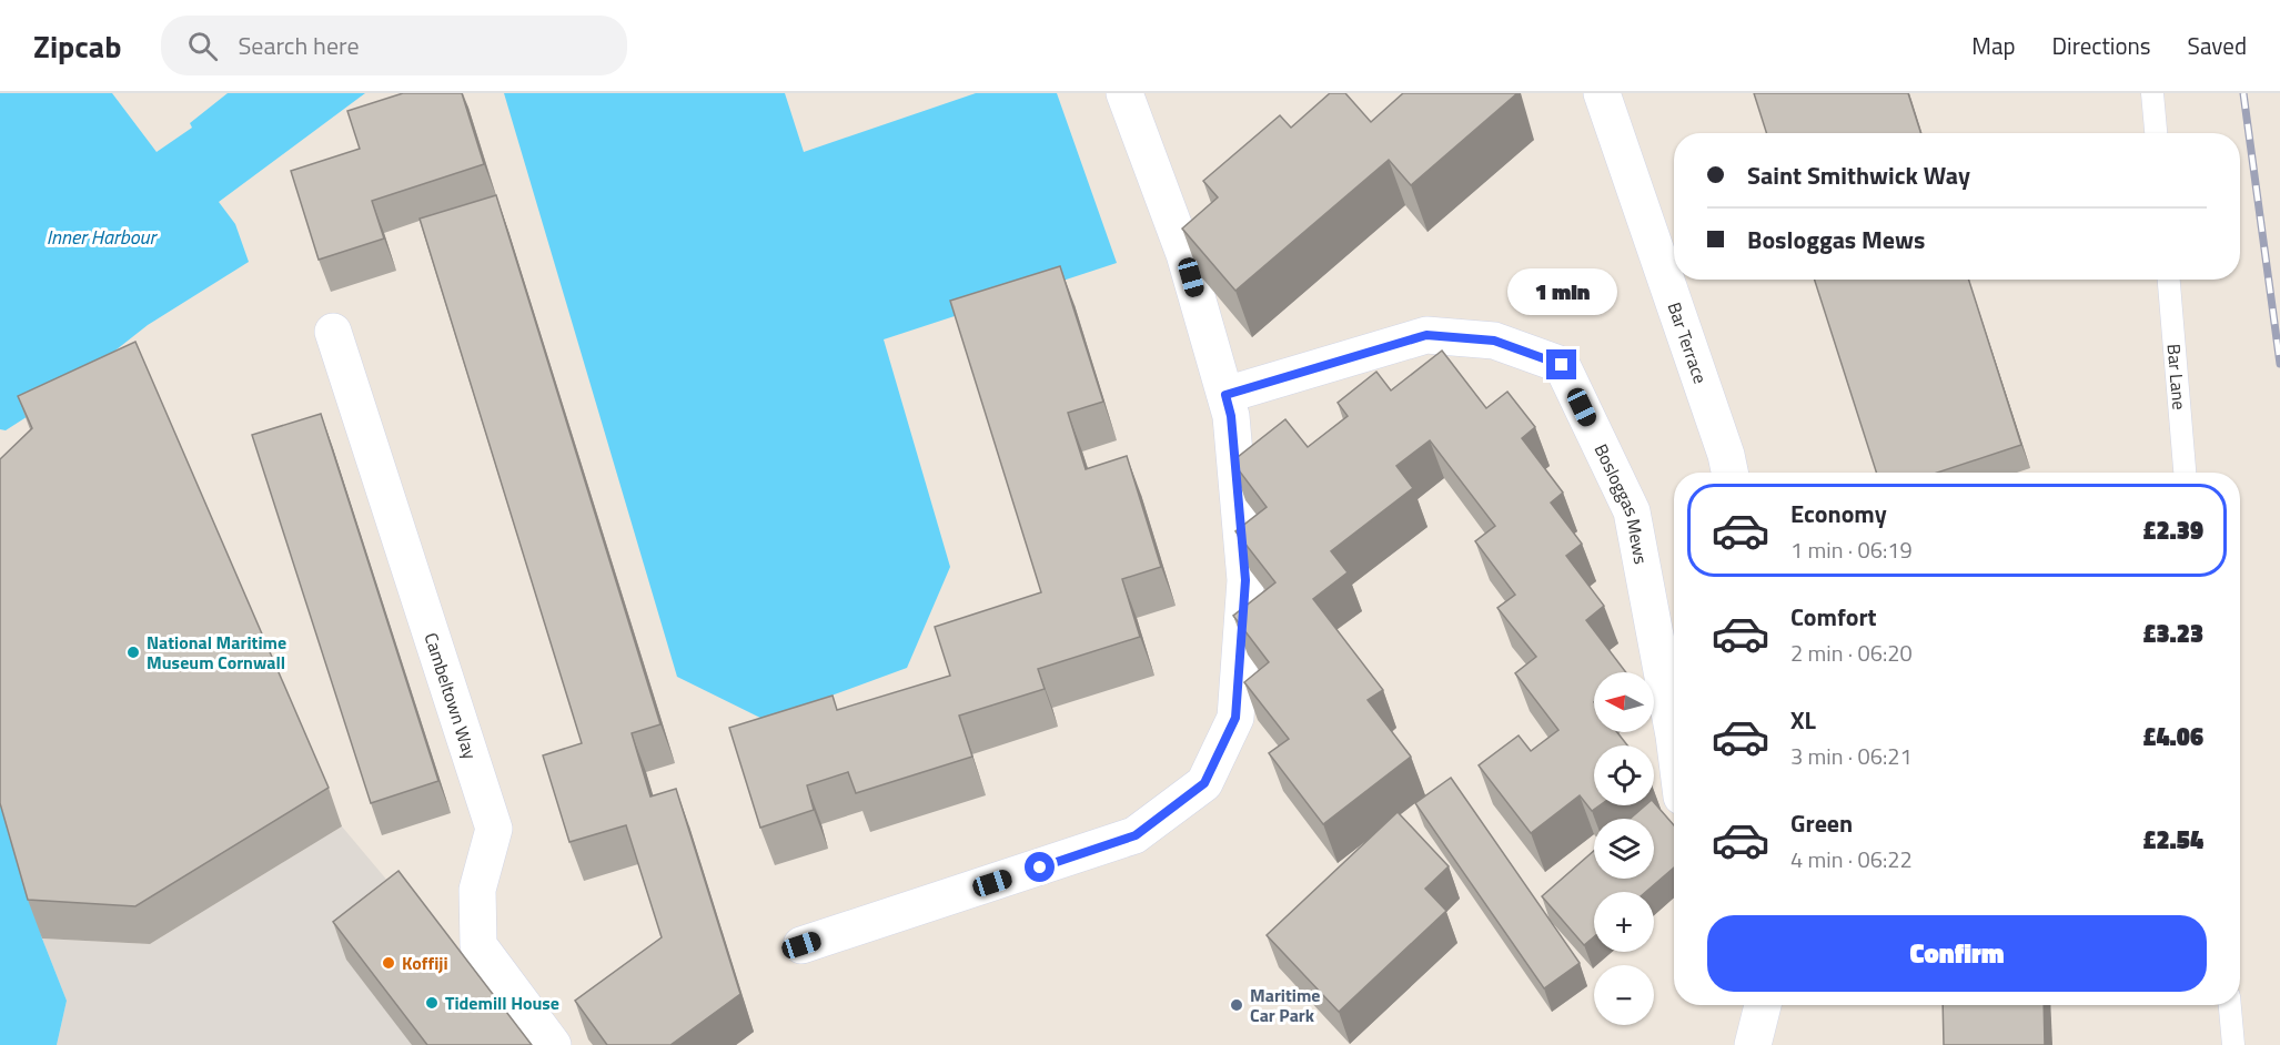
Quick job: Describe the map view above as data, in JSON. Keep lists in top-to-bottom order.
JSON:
{
  "streets": {
    "street": ["Bar Terrace", "Bosloggas Mews", "Cambeltown Way"],
    "lane": ["Bar Lane"]
  },
  "water": ["Inner Harbour"],
  "places": [
    "National Maritime Museum Cornwall",
    "Koffiji",
    "Tidemill House",
    "Maritime Car Park"
  ],
  "north": "left",
  "page": {
    "header": "Zipcab",
    "search": "Search here",
    "nav": ["Map", "Directions", "Saved"],
    "banner": ["Saint Smithwick Way", "Bosloggas Mews"],
    "bubble": "1 min",
    "list": [
      {
        "name": "Economy",
        "note": "1 min · 06:19",
        "value": "£2.39"
      },
      {
        "name": "Comfort",
        "note": "2 min · 06:20",
        "value": "£3.23"
      },
      {
        "name": "XL",
        "note": "3 min · 06:21",
        "value": "£4.06"
      },
      {
        "name": "Green",
        "note": "4 min · 06:22",
        "value": "£2.54"
      }
    ],
    "map_buttons": ["+", "−"],
    "buttons": "Confirm"
  }
}
